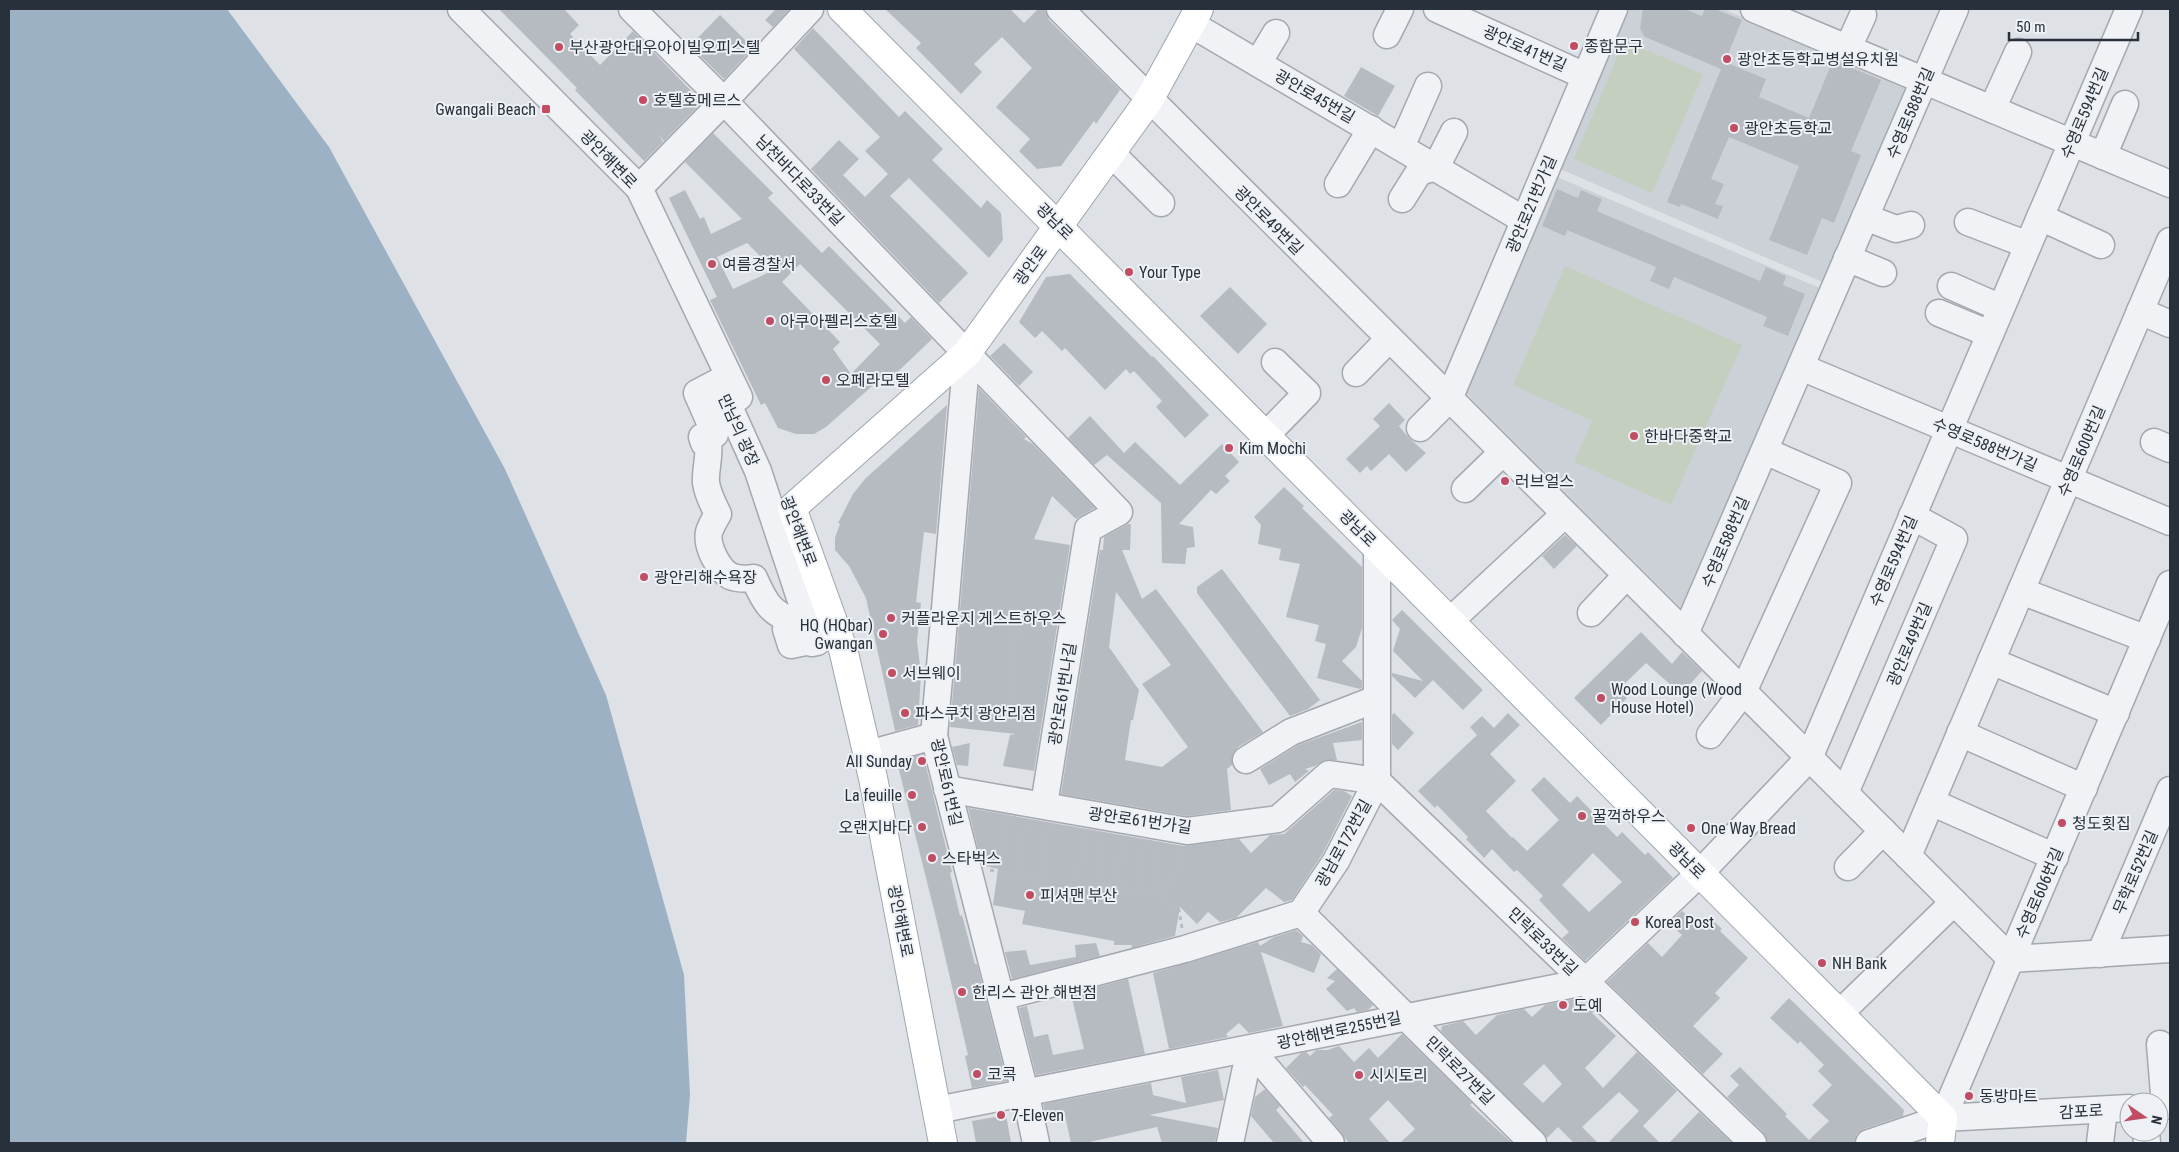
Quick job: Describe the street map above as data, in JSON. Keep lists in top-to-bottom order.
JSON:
{
  "streets": {
    "main road": ["광안해변로", "광남로", "광안로"],
    "street": [
      "광안로41번길",
      "광안로45번길",
      "수영로588번길",
      "수영로594번길",
      "남천바다로33번길",
      "광안로21번가길",
      "광안로49번길",
      "만남의 광장",
      "수영로588번가길",
      "수영로600번길",
      "광안로61번나길",
      "광안로61번길",
      "광안로61번가길",
      "광남로172번길",
      "무학로52번길",
      "수영로606번길",
      "민락로33번길",
      "광안해변로255번길",
      "민락로27번길",
      "감포로"
    ]
  },
  "crossings": [
    ["광안로41번길", "광안로21번가길"],
    ["광안로45번길", "광안로21번가길"],
    ["광안로45번길", "광안로"],
    ["수영로588번길", "광안로49번길"],
    ["수영로588번길", "수영로588번가길"],
    ["수영로594번길", "광안로49번길"],
    ["수영로594번길", "광남로"],
    ["수영로594번길", "수영로588번가길"],
    ["광안해변로", "광안로"],
    ["광안해변로", "광안해변로255번길"],
    ["남천바다로33번길", "광안로"],
    ["남천바다로33번길", "광안로61번나길"],
    ["남천바다로33번길", "광안로61번길"],
    ["광안로21번가길", "광안로49번길"],
    ["광안로49번길", "광안로"],
    ["광안로49번길", "수영로600번길"],
    ["광안로49번길", "수영로606번길"],
    ["광남로", "광안로"],
    ["광남로", "광남로172번길"],
    ["광남로", "수영로606번길"],
    ["광남로", "감포로"],
    ["광안로", "광안로61번나길"],
    ["광안로", "광안로61번길"],
    ["수영로588번가길", "수영로600번길"],
    ["광안로61번나길", "광안로61번길"],
    ["광안로61번나길", "광안로61번가길"],
    ["광안로61번길", "광안로61번가길"],
    ["광안로61번길", "광안해변로255번길"],
    ["광안로61번가길", "광남로172번길"],
    ["광안로61번가길", "민락로33번길"],
    ["광남로172번길", "민락로33번길"],
    ["광남로172번길", "민락로27번길"],
    ["수영로606번길", "감포로"],
    ["민락로33번길", "광안해변로255번길"],
    ["광안해변로255번길", "민락로27번길"]
  ],
  "places": {
    "other": [
      "종합문구",
      "부산광안대우아이빌오피스텔",
      "광안초등학교병설유치원",
      "호텔호메르스",
      "광안초등학교",
      "여름경찰서",
      "Your Type",
      "아쿠아펠리스호텔",
      "오페라모텔",
      "한바다중학교",
      "Kim Mochi",
      "러브얼스",
      "광안리해수욕장",
      "커플라운지 게스트하우스",
      "HQ (HQbar) Gwangan",
      "서브웨이",
      "Wood Lounge (Wood House Hotel)",
      "파스쿠치 광안리점",
      "All Sunday",
      "La feuille",
      "꿀꺽하우스",
      "청도횟집",
      "오랜지바다",
      "One Way Bread",
      "스타벅스",
      "피셔맨 부산",
      "Korea Post",
      "NH Bank",
      "한리스 관안 해변점",
      "도예",
      "코콕",
      "시시토리",
      "동방마트",
      "7-Eleven"
    ],
    "transit": ["Gwangali Beach"]
  },
  "scale_bar": "50 m",
  "north": "right"
}
